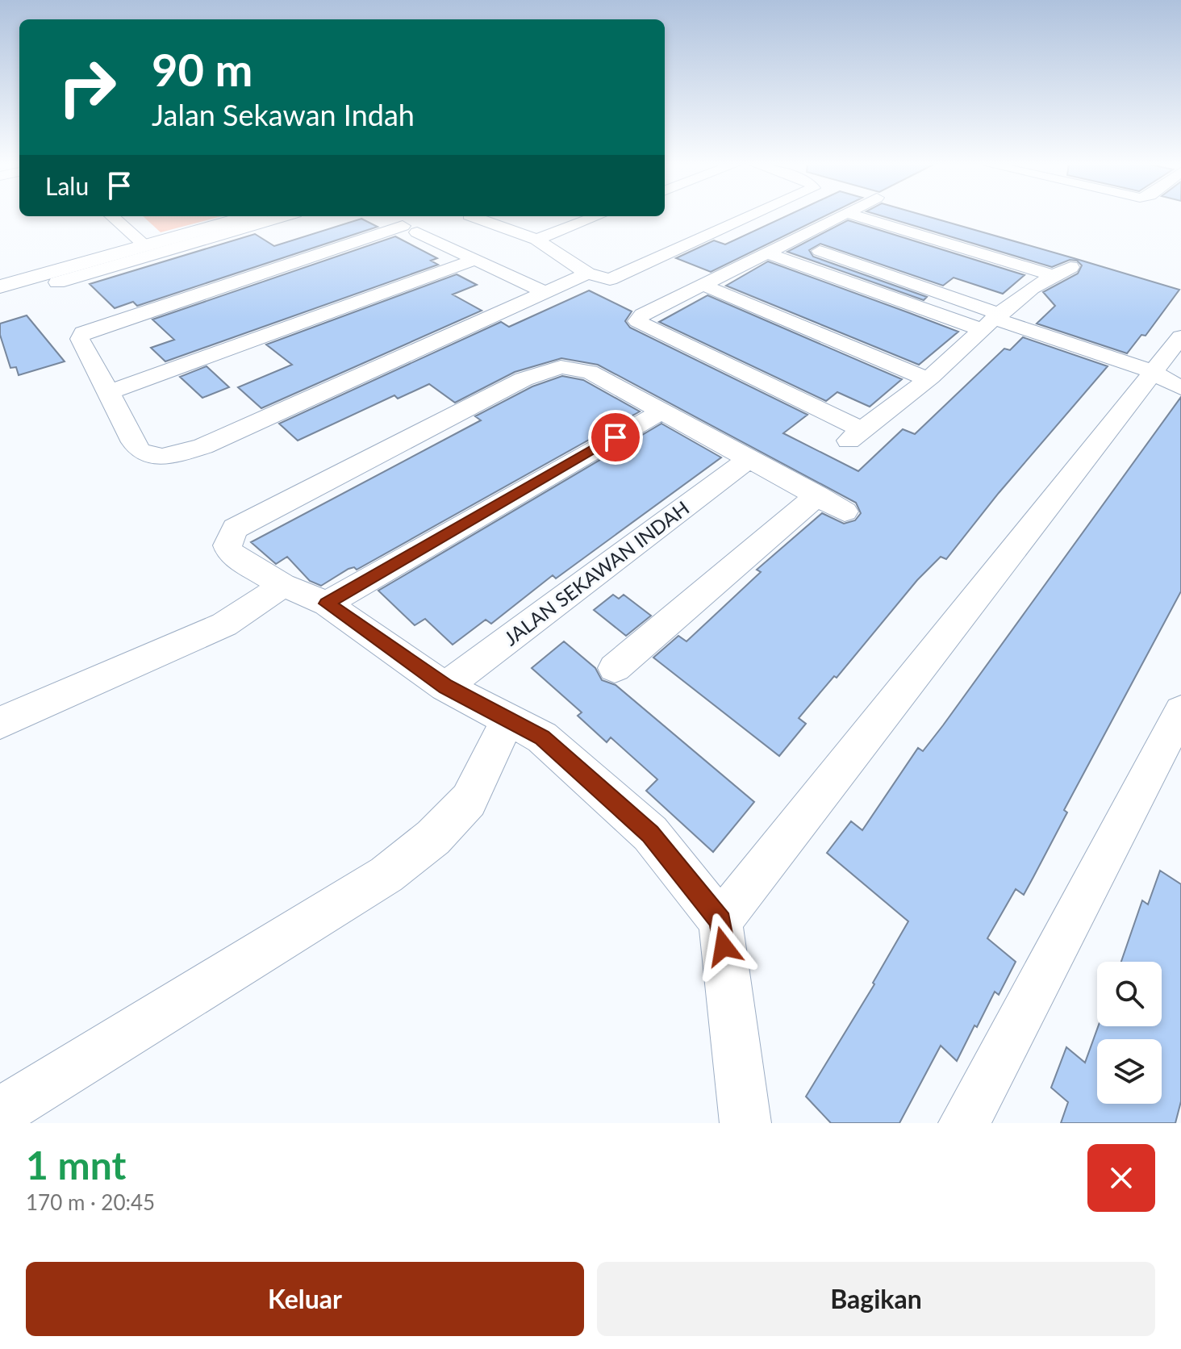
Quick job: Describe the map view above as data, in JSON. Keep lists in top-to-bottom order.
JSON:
{
  "streets": {
    "street": ["JALAN SEKAWAN INDAH"]
  },
  "page": {
    "turn": ["90 m", "Jalan Sekawan Indah"],
    "then": "Lalu",
    "heading": ["1 mnt", "170 m · 20:45"],
    "buttons": ["Keluar", "Bagikan"]
  }
}
